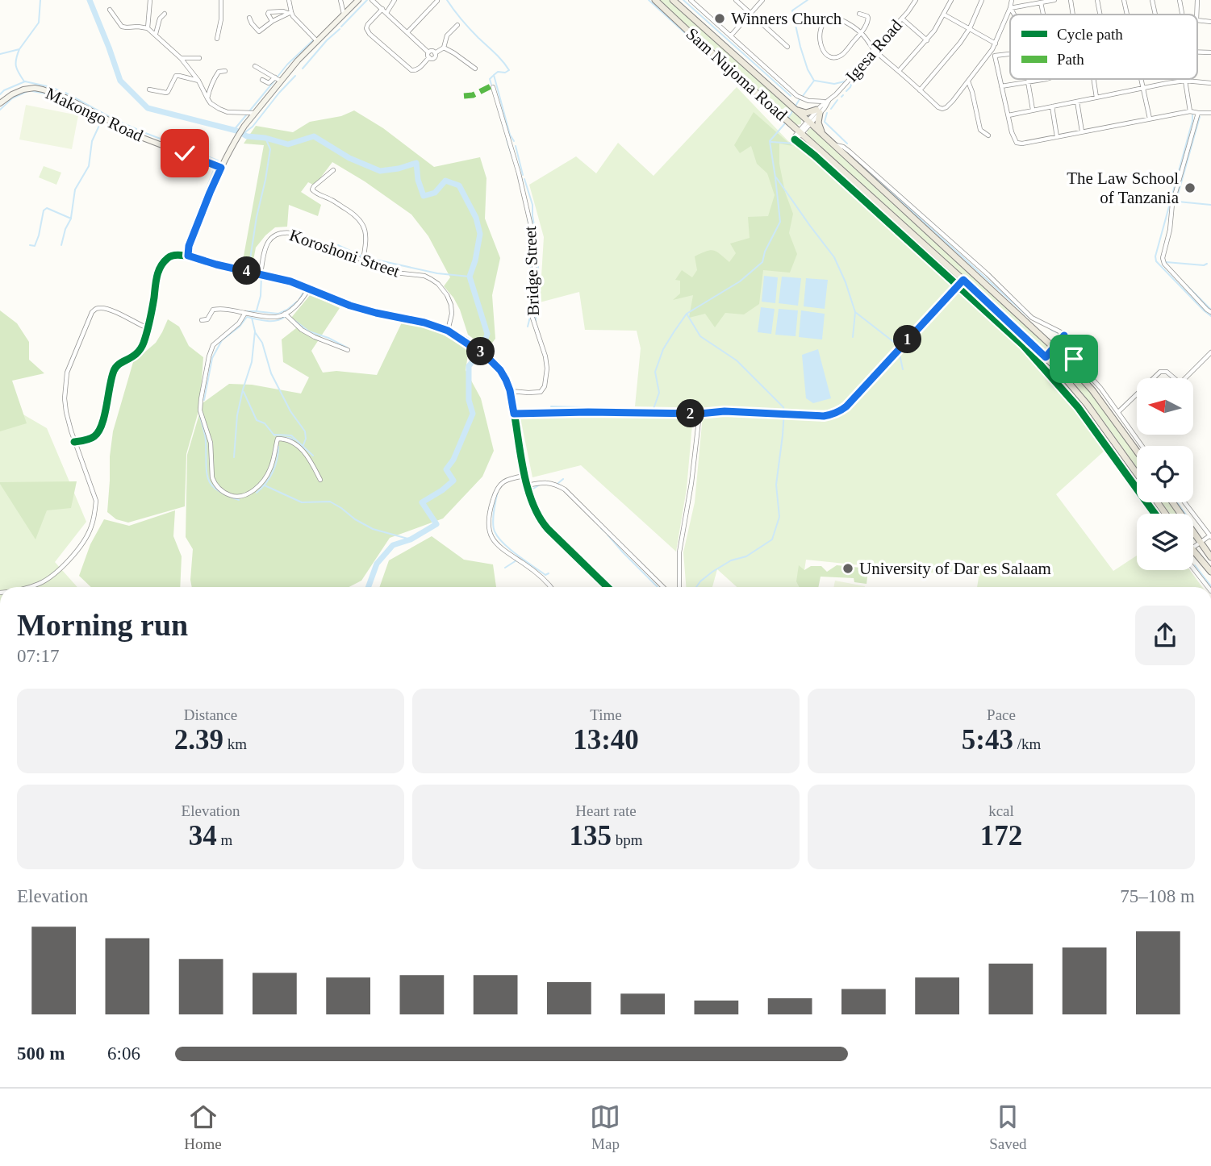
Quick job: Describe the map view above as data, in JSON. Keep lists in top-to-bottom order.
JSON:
{
  "streets": {
    "main road": ["Sam Nujoma Road"],
    "street": [
      "Igesa Road",
      "Makongo Road",
      "Koroshoni Street",
      "Bridge Street"
    ]
  },
  "crossings": [
    ["Igesa Road", "Sam Nujoma Road"]
  ],
  "places": ["Winners Church", "The Law School of Tanzania", "University of Dar es Salaam"],
  "legend": ["Cycle path", "Path"],
  "north": "left",
  "page": {
    "pins": [
      "4",
      "1",
      "3",
      "2"
    ],
    "heading": ["Morning run", "07:17"],
    "stats": [
      ["Distance", "2.39 km"],
      ["Time", "13:40"],
      ["Pace", "5:43 /km"],
      ["Elevation", "34 m"],
      ["Heart rate", "135 bpm"],
      ["kcal", "172"]
    ],
    "chart": ["Elevation", "75–108 m"],
    "list": [
      {
        "name": "500 m",
        "note": "6:06"
      }
    ],
    "tabs": ["Home", "Map", "Saved"]
  }
}
